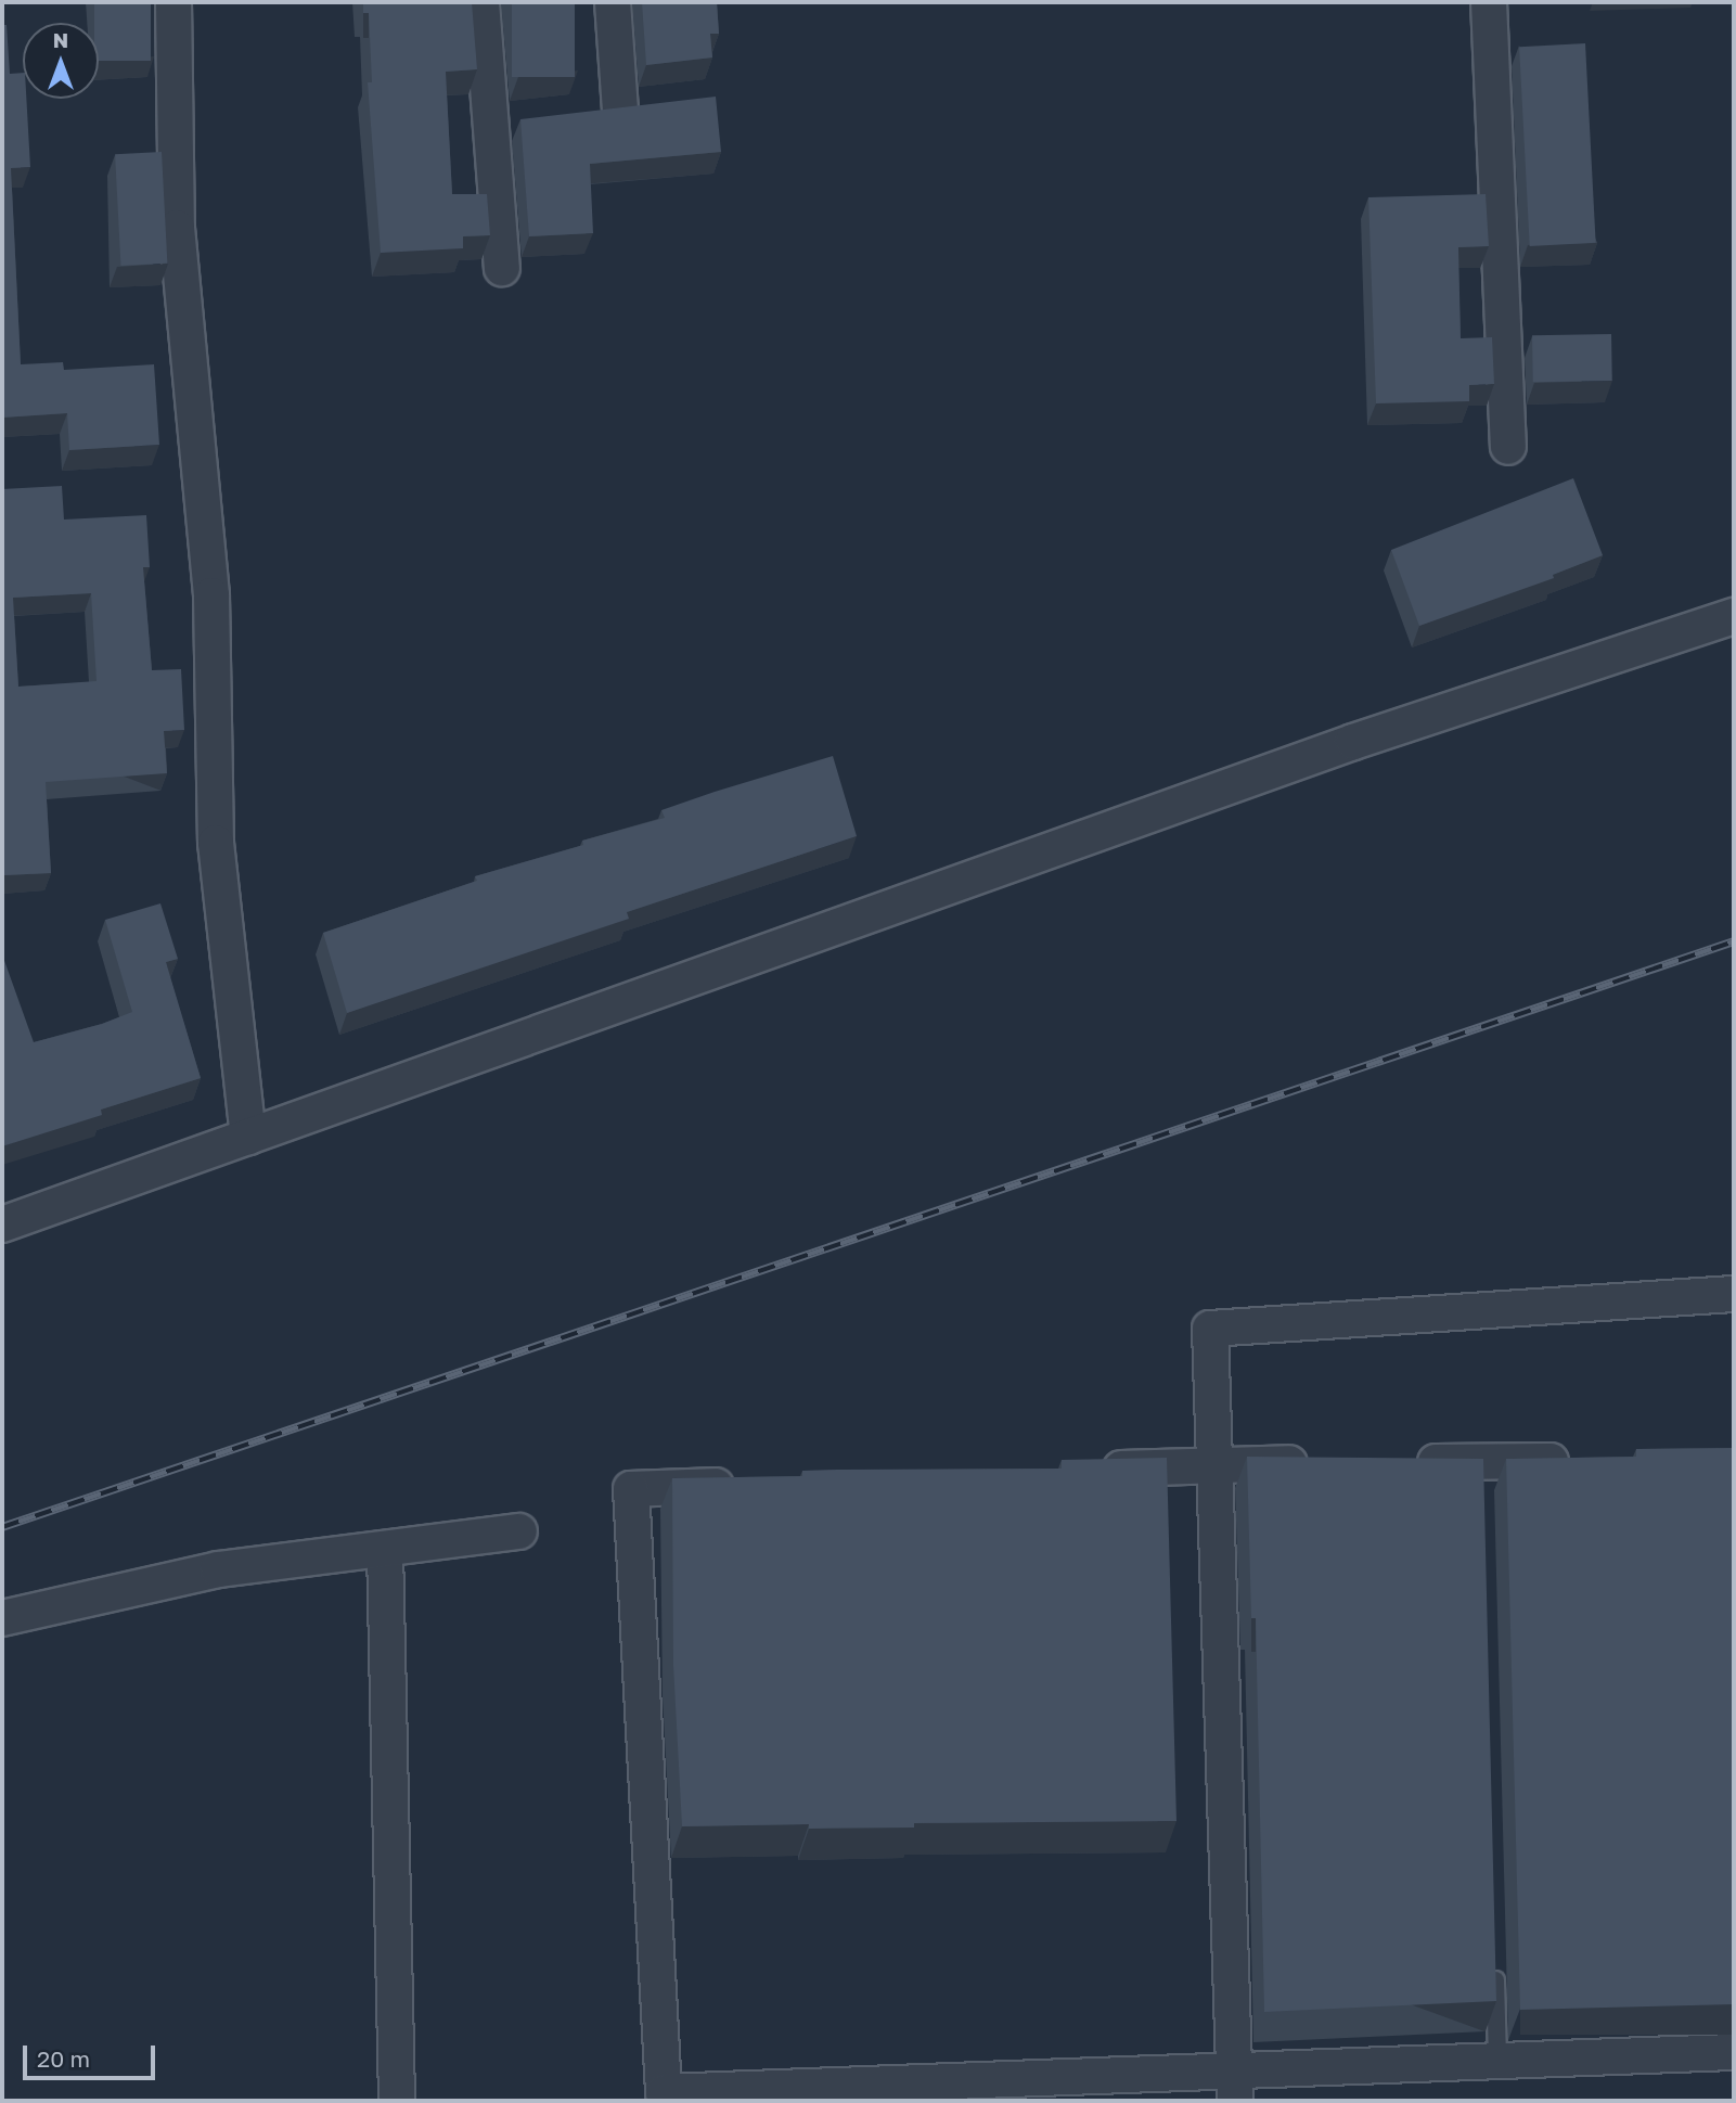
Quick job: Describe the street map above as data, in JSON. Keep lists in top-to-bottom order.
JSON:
{
  "scale_bar": "20 m",
  "north": "top"
}
